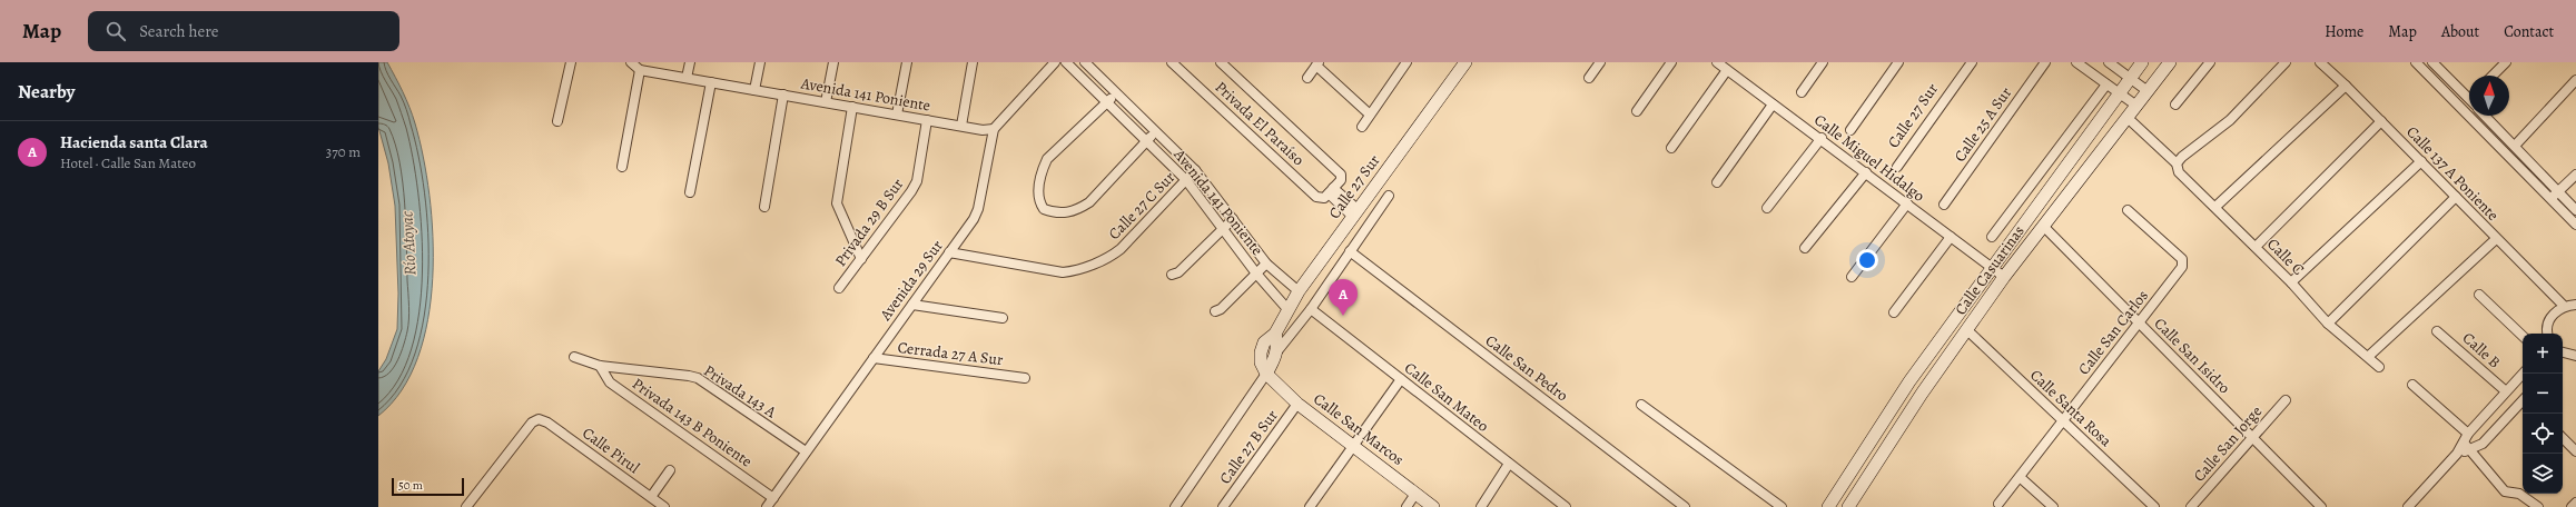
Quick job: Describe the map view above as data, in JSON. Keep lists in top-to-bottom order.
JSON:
{
  "streets": {
    "main road": ["Calle 27 Sur", "Calle Casuarinas", "Calle San Marcos"],
    "street": [
      "Avenida 141 Poniente",
      "Privada El Paraíso",
      "Calle 25 A Sur",
      "Calle Miguel Hidalgo",
      "Calle 137 A Poniente",
      "Calle 27 C Sur",
      "Privada 29 B Sur",
      "Calle C",
      "Avenida 29 Sur",
      "Calle San Carlos",
      "Calle B",
      "Cerrada 27 A Sur",
      "Calle San Isidro",
      "Calle San Pedro",
      "Privada 143 A",
      "Calle San Mateo",
      "Calle Santa Rosa",
      "Privada 143 B Poniente",
      "Calle San Jorge",
      "Calle 27 B Sur",
      "Calle Pirul"
    ]
  },
  "crossings": [
    ["Avenida 141 Poniente", "Calle 27 Sur"],
    ["Avenida 141 Poniente", "Calle 27 C Sur"],
    ["Avenida 141 Poniente", "Privada 29 B Sur"],
    ["Avenida 141 Poniente", "Avenida 29 Sur"],
    ["Calle 27 Sur", "Calle San Marcos"],
    ["Calle Miguel Hidalgo", "Calle Casuarinas"],
    ["Calle 27 C Sur", "Avenida 29 Sur"],
    ["Calle C", "Calle Casuarinas"],
    ["Calle Casuarinas", "Calle San Isidro"],
    ["Calle Casuarinas", "Calle Santa Rosa"],
    ["Avenida 29 Sur", "Cerrada 27 A Sur"],
    ["Avenida 29 Sur", "Privada 143 A"],
    ["Avenida 29 Sur", "Privada 143 B Poniente"],
    ["Calle San Carlos", "Calle San Isidro"],
    ["Calle San Carlos", "Calle Santa Rosa"],
    ["Calle San Isidro", "Calle San Jorge"],
    ["Privada 143 A", "Privada 143 B Poniente"],
    ["Calle San Marcos", "Calle 27 B Sur"]
  ],
  "water": ["Río Atoyac"],
  "scale_bar": "50 m",
  "north": "top",
  "page": {
    "header": "Map",
    "search": "Search here",
    "nav": [
      "Home",
      "Map",
      "About",
      "Contact"
    ],
    "heading": "Nearby",
    "list": [
      {
        "mark": "A",
        "name": "Hacienda santa Clara",
        "note": "Hotel · Calle San Mateo",
        "value": "370 m"
      }
    ],
    "pins": "A",
    "map_buttons": ["+", "−"],
    "scale": "50 m"
  }
}
